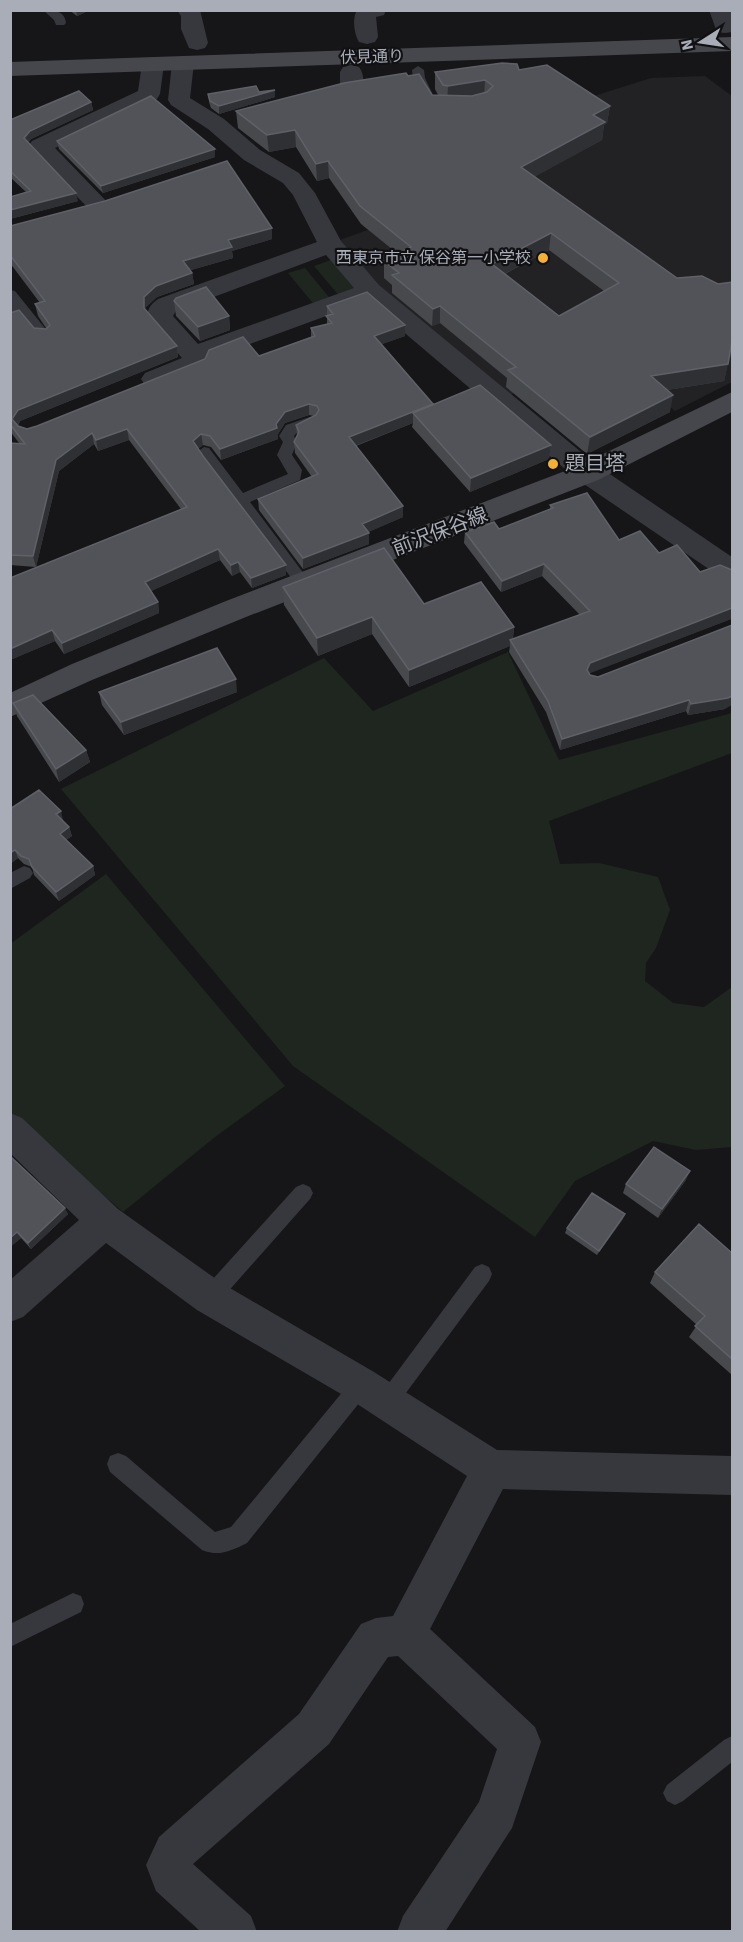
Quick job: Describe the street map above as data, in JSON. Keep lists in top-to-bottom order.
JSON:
{
  "streets": {
    "main road": ["伏見通り", "前沢保谷線"]
  },
  "places": ["西東京市立 保谷第一小学校", "題目塔"],
  "north": "left"
}
